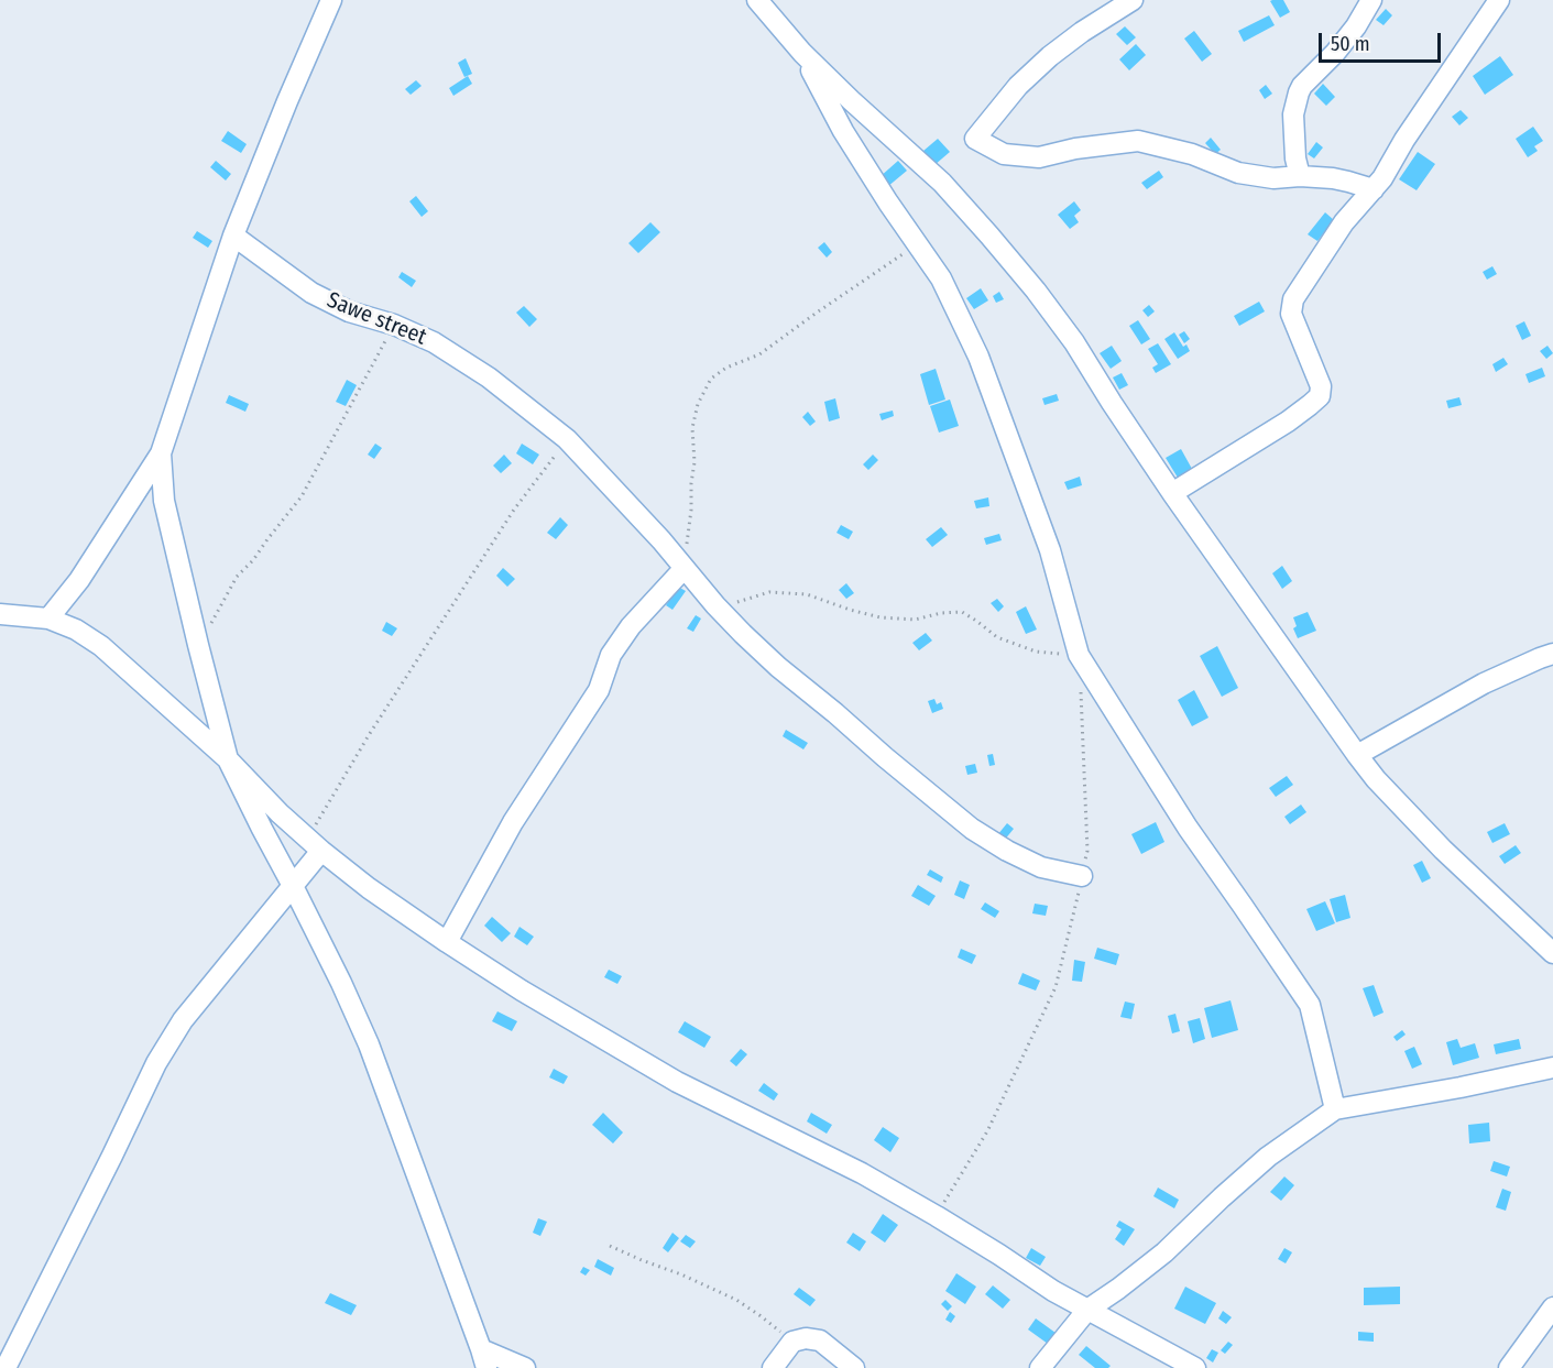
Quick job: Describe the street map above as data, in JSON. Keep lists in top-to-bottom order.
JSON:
{
  "streets": {
    "street": ["Sawe street"]
  },
  "scale_bar": "50 m"
}
